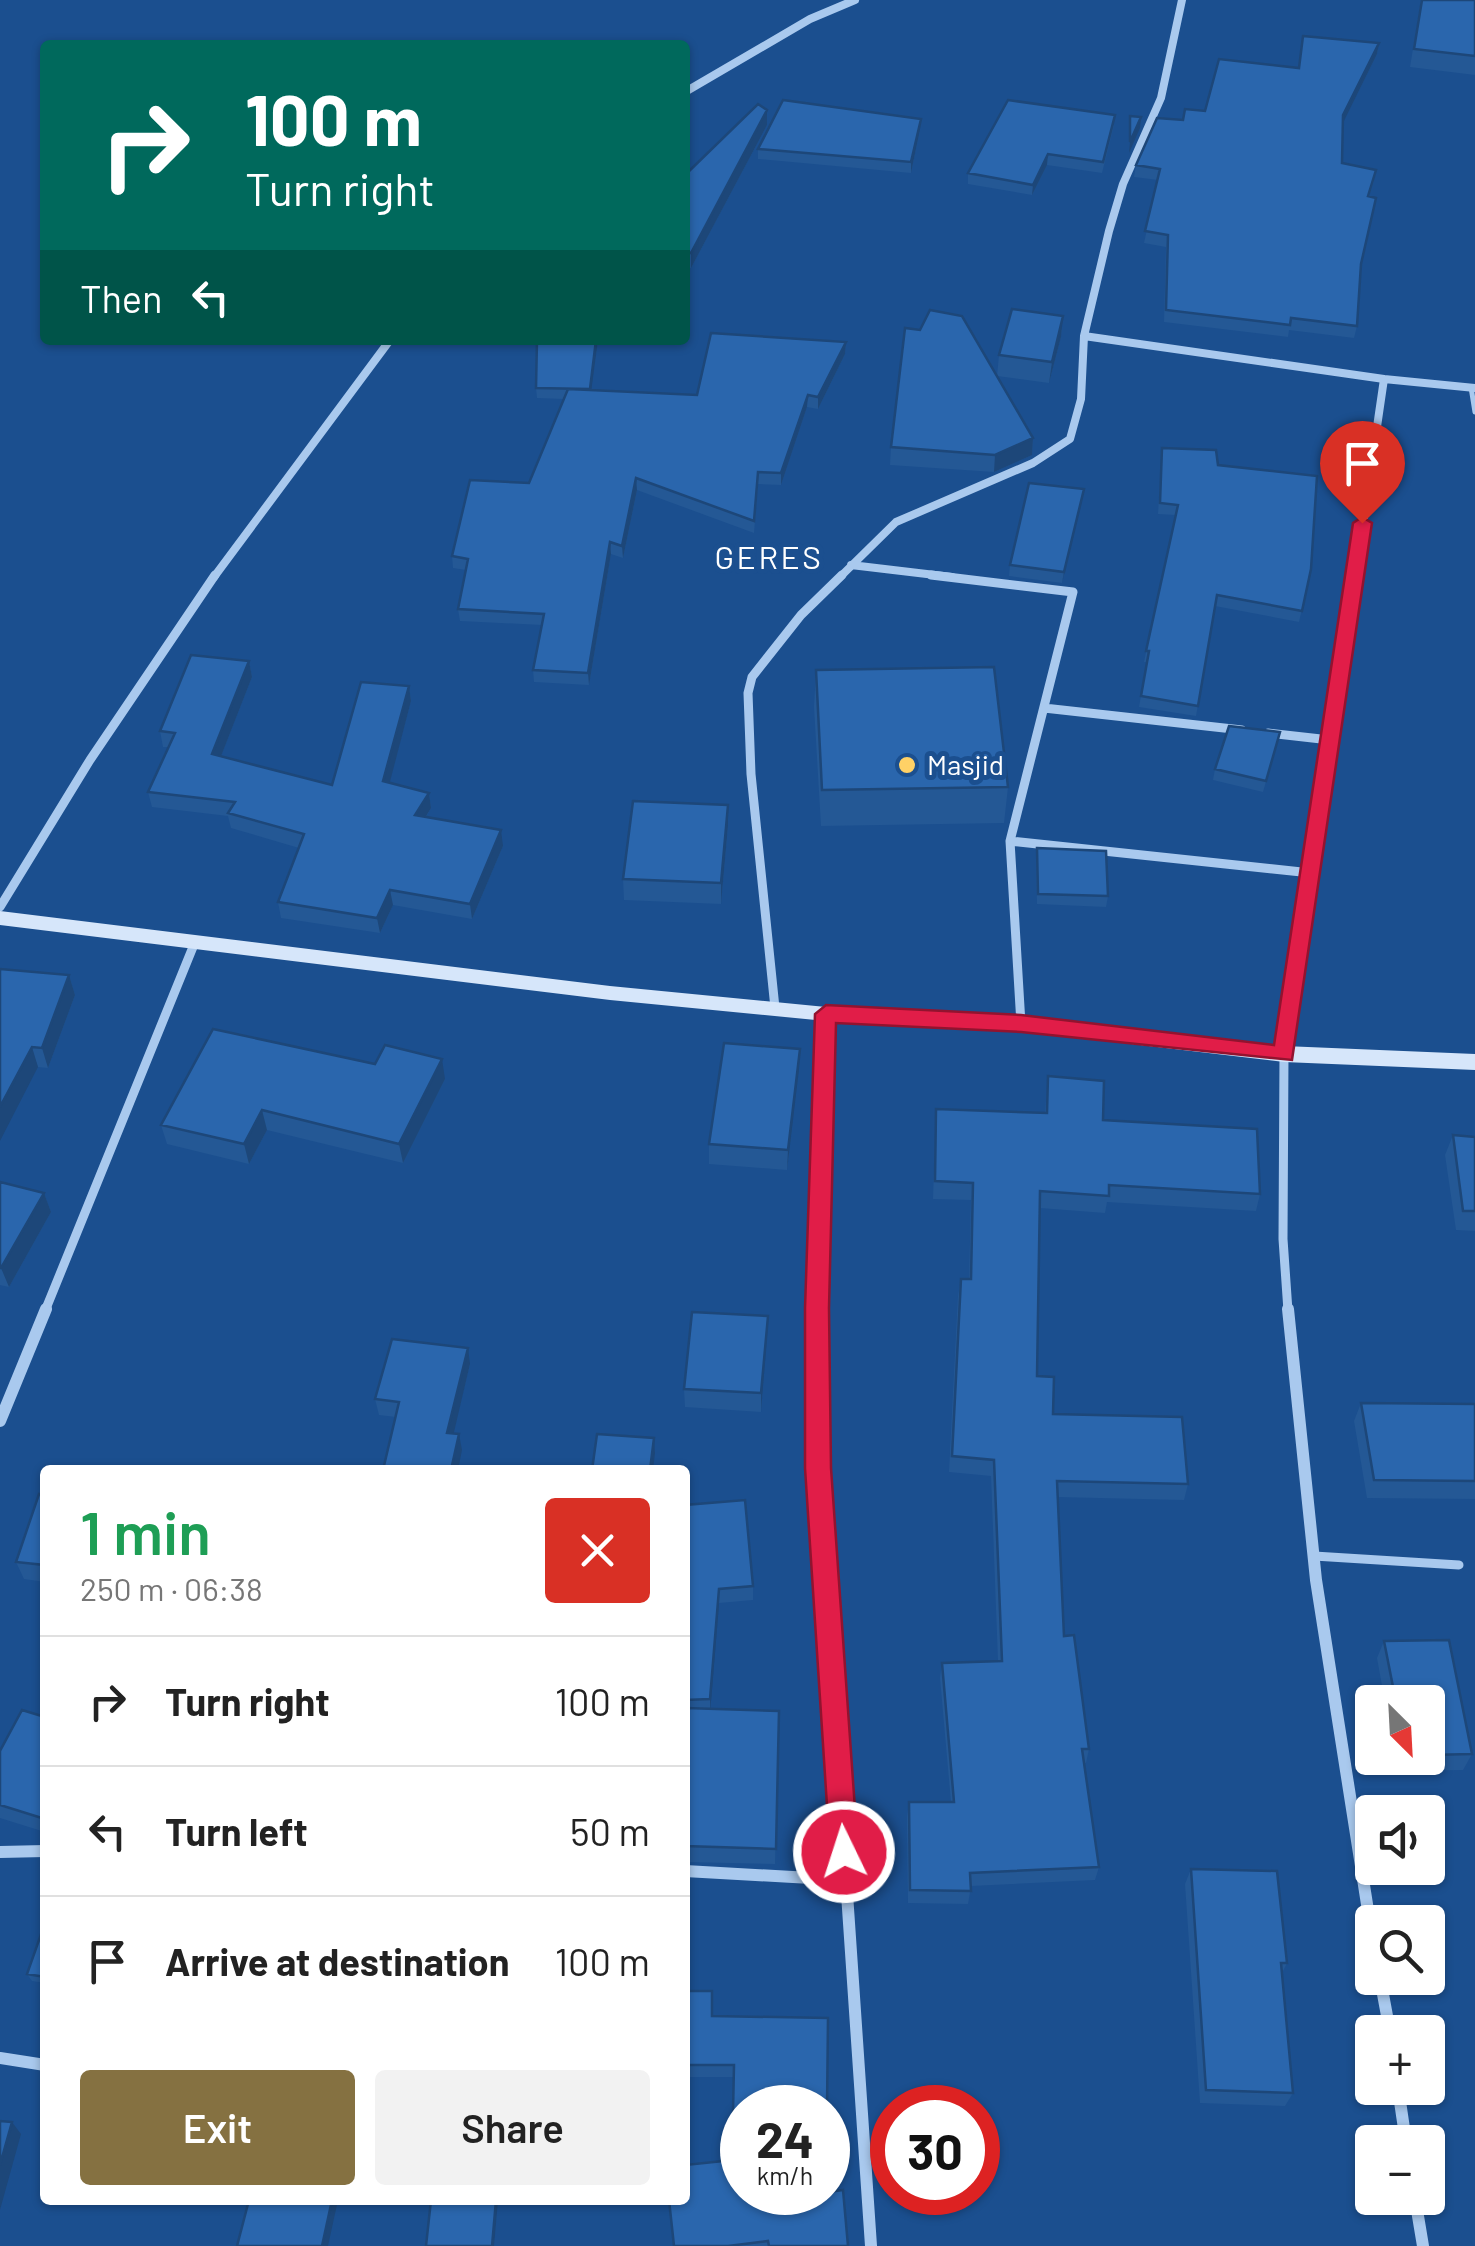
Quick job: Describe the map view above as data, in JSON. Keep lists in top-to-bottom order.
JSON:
{
  "districts": ["GERES"],
  "places": ["Masjid"],
  "north": "bottom right",
  "page": {
    "turn": ["100 m", "Turn right"],
    "then": "Then",
    "heading": ["1 min", "250 m · 06:38"],
    "list": [
      {
        "name": "Turn right",
        "value": "100 m"
      },
      {
        "name": "Turn left",
        "value": "50 m"
      },
      {
        "name": "Arrive at destination",
        "value": "100 m"
      }
    ],
    "map_buttons": ["+", "−"],
    "buttons": ["Exit", "Share"],
    "speed": "24 km/h",
    "limit": "30"
  }
}
